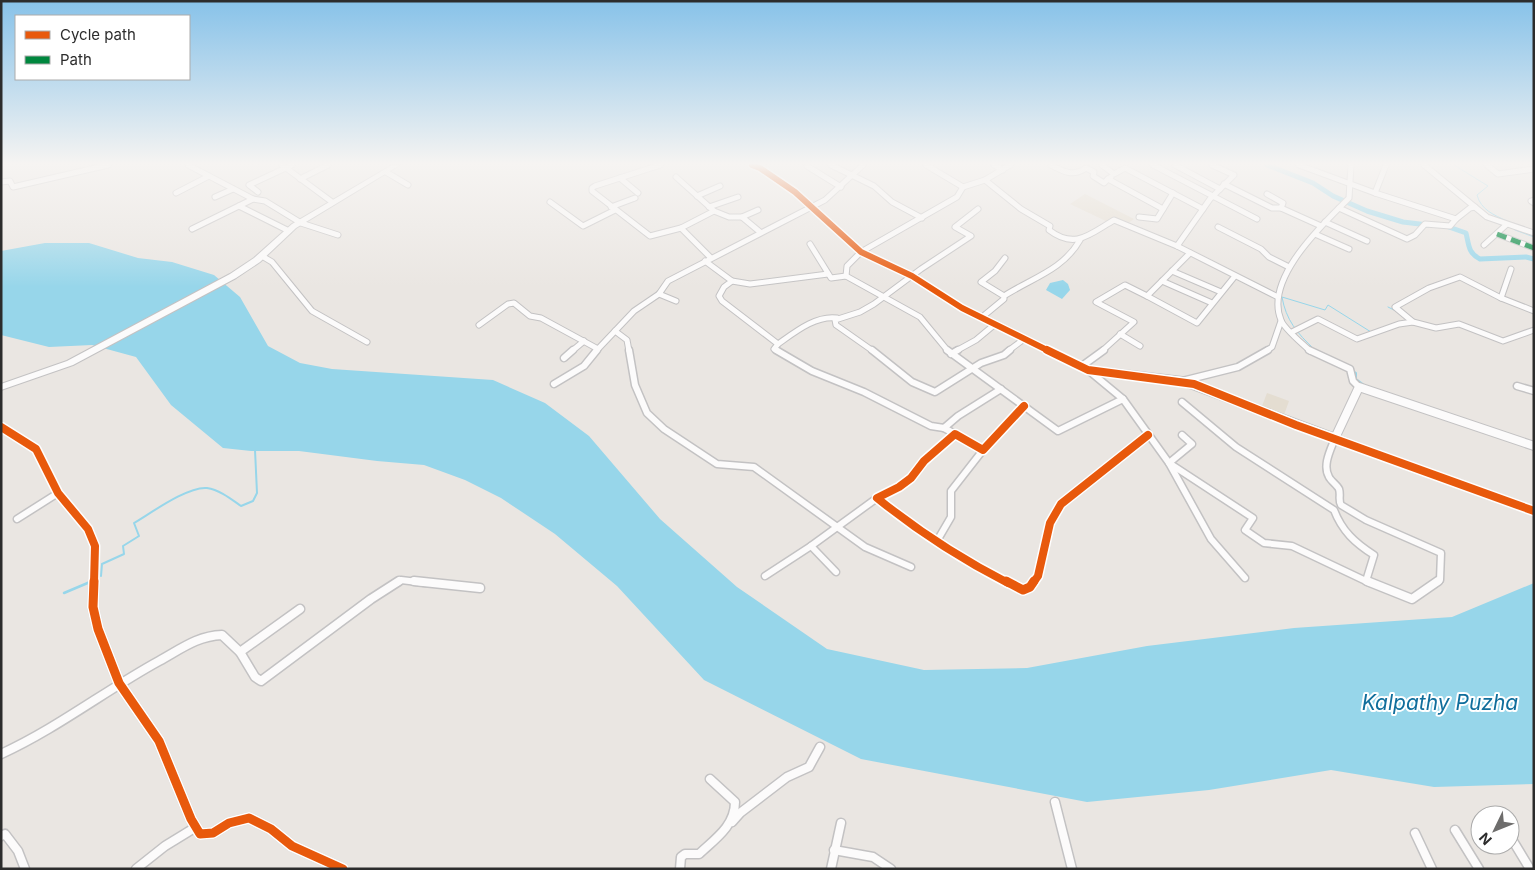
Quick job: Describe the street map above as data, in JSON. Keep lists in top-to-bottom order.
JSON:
{
  "water": ["Kalpathy Puzha"],
  "legend": ["Cycle path", "Path"],
  "north": "bottom left"
}
